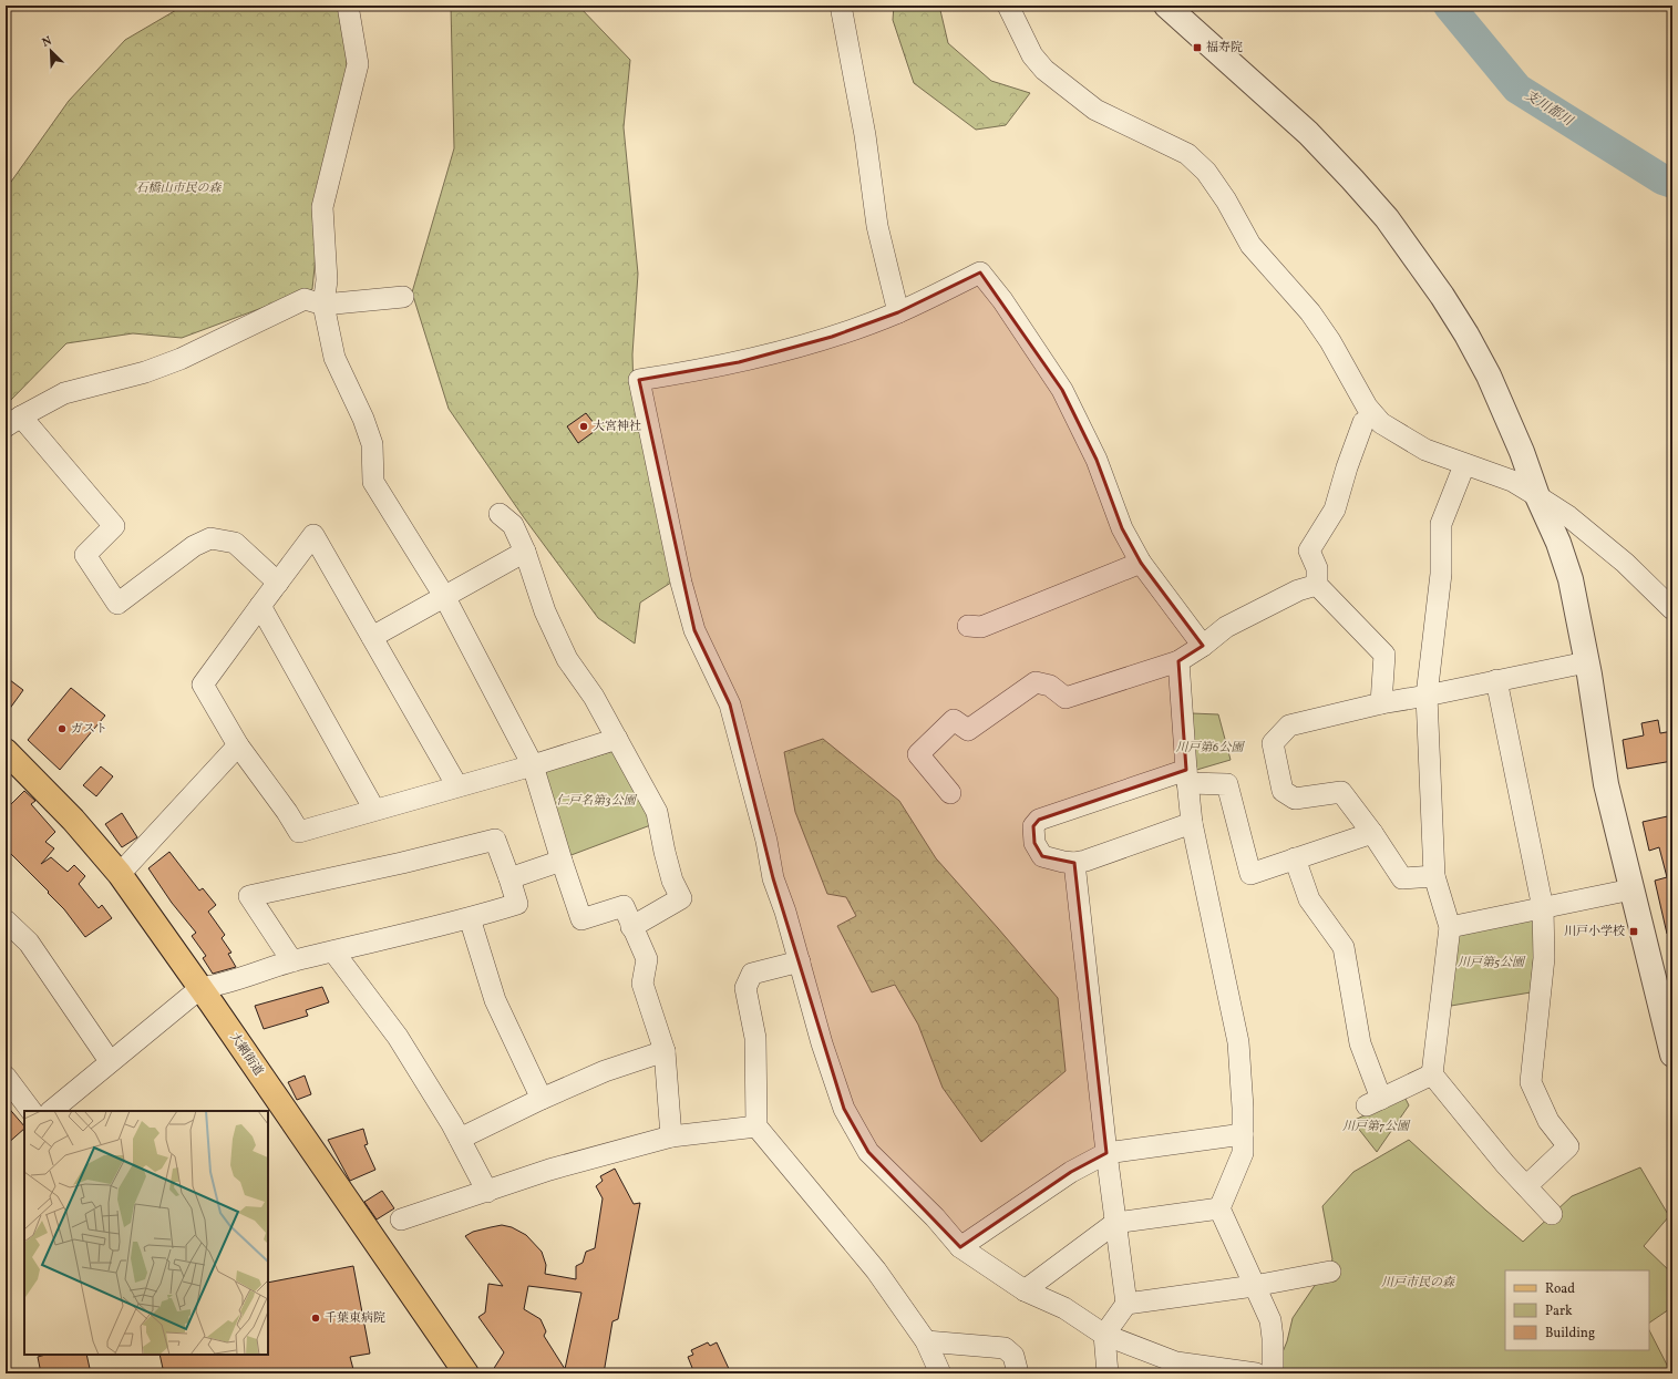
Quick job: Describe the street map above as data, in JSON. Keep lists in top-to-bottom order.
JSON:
{
  "streets": {
    "main road": ["大網街道"]
  },
  "water": ["支川都川"],
  "parks": [
    "石橋山市民の森",
    "川戸第6公園",
    "仁戸名第3公園",
    "川戸第5公園",
    "川戸第7公園",
    "川戸市民の森"
  ],
  "places": {
    "transit": ["福寿院", "川戸小学校"],
    "other": ["大宮神社", "ガスト", "千葉東病院"]
  },
  "legend": ["Road", "Park", "Building"],
  "north": "top left"
}
